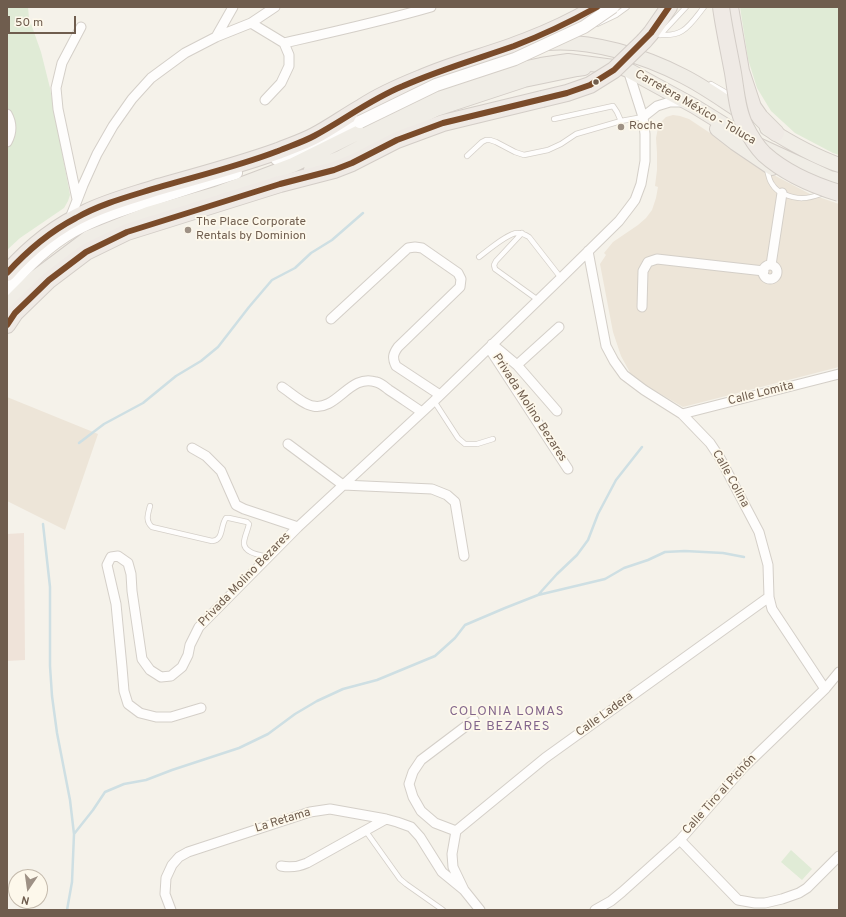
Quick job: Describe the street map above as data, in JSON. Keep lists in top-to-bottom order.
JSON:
{
  "streets": {
    "main road": ["Carretera México - Toluca"],
    "street": [
      "Calle Lomita",
      "Privada Molino Bezares",
      "Calle Colina",
      "Calle Ladera",
      "Calle Tiro al Pichón",
      "La Retama"
    ]
  },
  "crossings": [
    ["Carretera México - Toluca", "Privada Molino Bezares"],
    ["Calle Lomita", "Calle Colina"],
    ["Privada Molino Bezares", "Calle Colina"],
    ["Calle Colina", "Calle Ladera"],
    ["Calle Colina", "Calle Tiro al Pichón"]
  ],
  "districts": ["COLONIA LOMAS DE BEZARES"],
  "places": ["Roche", "The Place Corporate Rentals by Dominion"],
  "scale_bar": "50 m",
  "north": "bottom"
}
